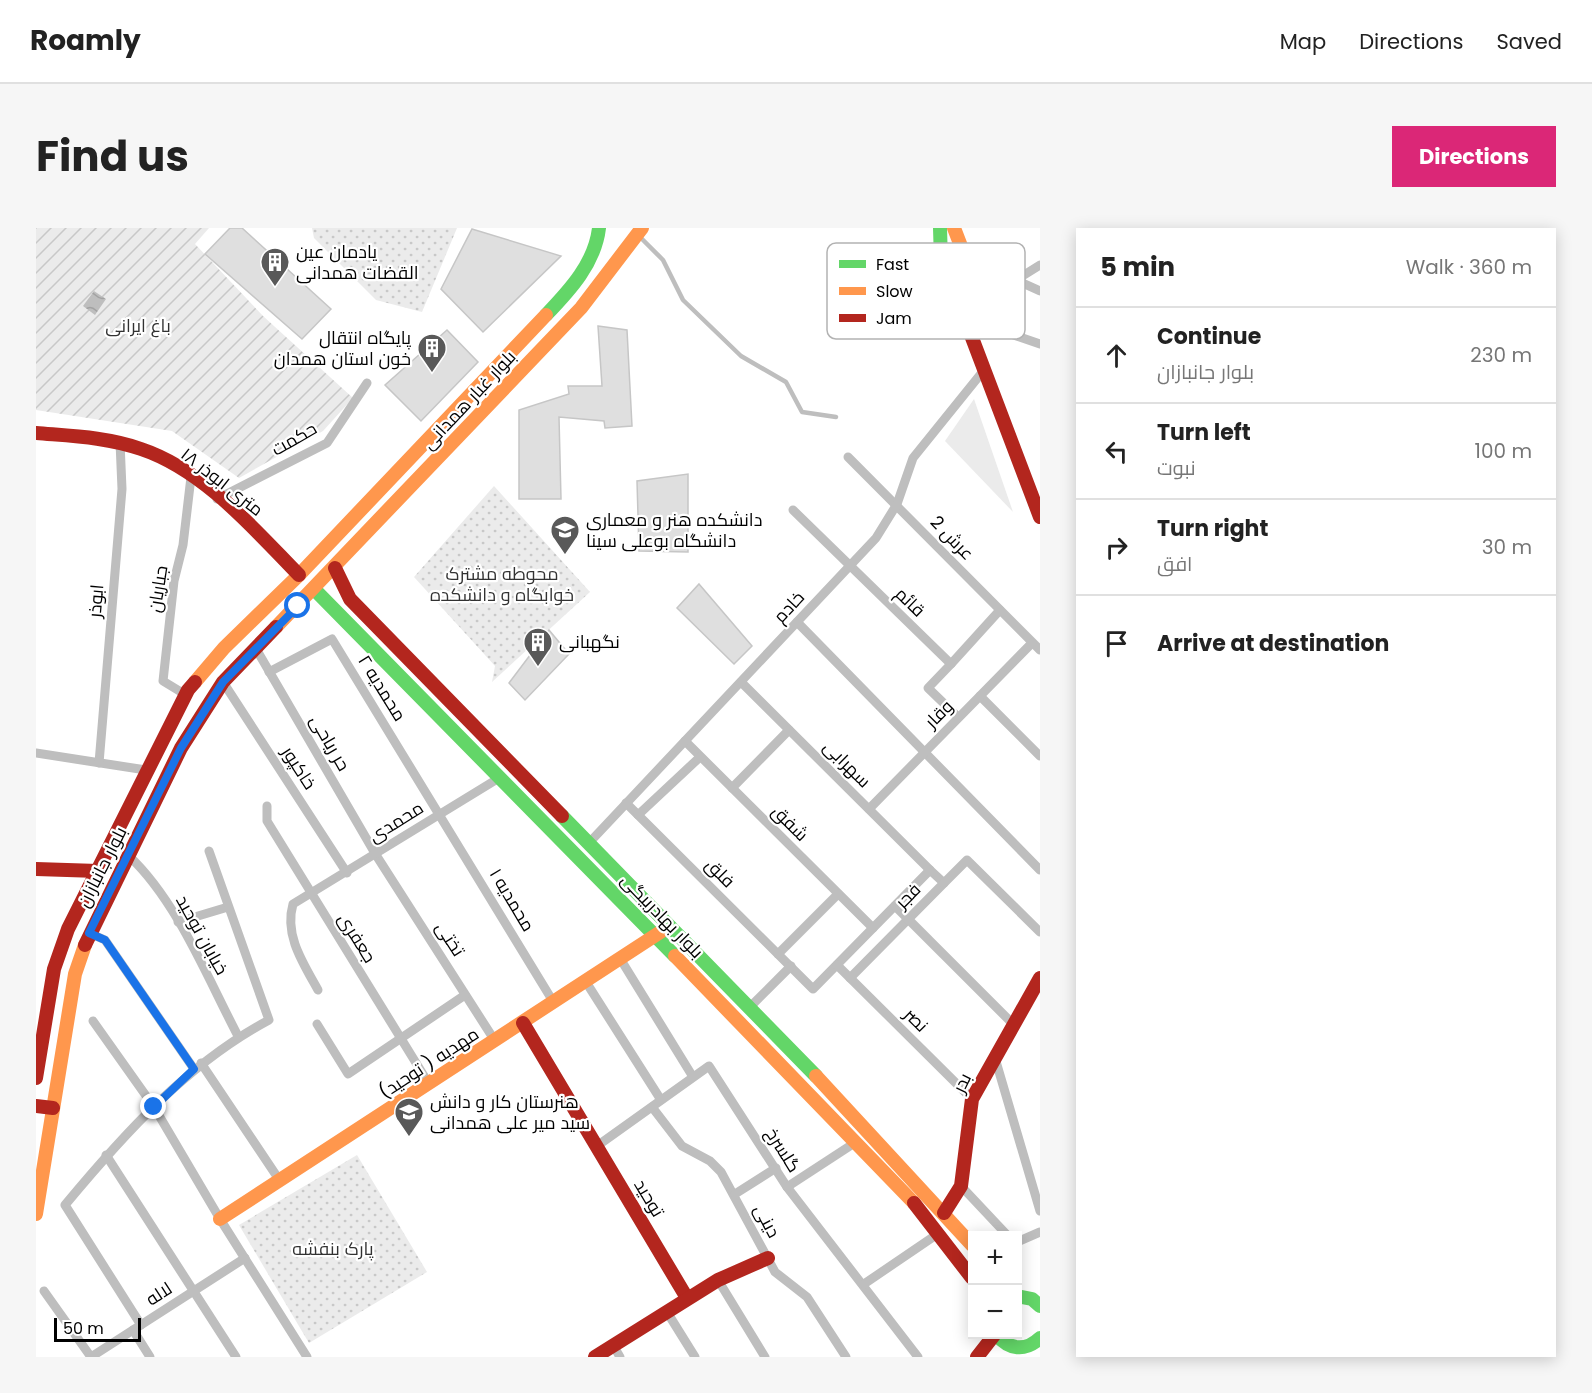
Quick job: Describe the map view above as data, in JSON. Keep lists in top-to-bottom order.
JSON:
{
  "streets": {
    "main road": [
      "بلوار غبار همدانی",
      "۱۸ متری ابوذر",
      "بلوار جانبازان",
      "بلوار بهادربیگی",
      "مهدیه ( توحید)",
      "بدر",
      "توحید"
    ],
    "street": [
      "حکمت",
      "عرش 2",
      "جباریان",
      "ابوذر",
      "قائم",
      "خادم",
      "محمدیه ۲",
      "وقار",
      "حر ریاحی",
      "سهرابی",
      "خاکپور",
      "محمدی",
      "شفق",
      "فلق",
      "فجر",
      "محمدیه ۱",
      "خیابان توحید",
      "جعفری",
      "تختی",
      "نصر",
      "گلسرخ",
      "دینی",
      "لاله"
    ]
  },
  "crossings": [
    ["بلوار غبار همدانی", "بلوار جانبازان"],
    ["بلوار غبار همدانی", "بلوار بهادربیگی"],
    ["حکمت", "۱۸ متری ابوذر"],
    ["۱۸ متری ابوذر", "جباریان"],
    ["۱۸ متری ابوذر", "ابوذر"],
    ["۱۸ متری ابوذر", "بلوار جانبازان"],
    ["عرش 2", "خادم"],
    ["عرش 2", "وقار"],
    ["جباریان", "بلوار جانبازان"],
    ["قائم", "خادم"],
    ["خادم", "سهرابی"],
    ["خادم", "شفق"],
    ["خادم", "فلق"],
    ["خادم", "بلوار بهادربیگی"],
    ["محمدیه ۲", "حر ریاحی"],
    ["محمدیه ۲", "محمدی"],
    ["محمدیه ۲", "محمدیه ۱"],
    ["وقار", "سهرابی"],
    ["حر ریاحی", "محمدی"],
    ["حر ریاحی", "بلوار جانبازان"],
    ["حر ریاحی", "تختی"],
    ["سهرابی", "فجر"],
    ["خاکپور", "محمدی"],
    ["خاکپور", "بلوار جانبازان"],
    ["محمدی", "محمدیه ۱"],
    ["محمدی", "بلوار بهادربیگی"],
    ["محمدی", "جعفری"],
    ["محمدی", "تختی"],
    ["شفق", "فجر"],
    ["بلوار جانبازان", "بلوار بهادربیگی"],
    ["بلوار جانبازان", "خیابان توحید"],
    ["فلق", "فجر"],
    ["فلق", "نصر"],
    ["فجر", "نصر"],
    ["محمدیه ۱", "مهدیه ( توحید)"],
    ["بلوار بهادربیگی", "مهدیه ( توحید)"],
    ["بلوار بهادربیگی", "بدر"],
    ["جعفری", "مهدیه ( توحید)"],
    ["تختی", "مهدیه ( توحید)"],
    ["نصر", "بدر"],
    ["مهدیه ( توحید)", "توحید"]
  ],
  "parks": ["باغ ایرانی", "محوطه مشترک خوابگاه و دانشکده", "پارک بنفشه"],
  "places": {
    "building": ["یادمان عین القضات همدانی", "پایگاه انتقال خون استان همدان", "نگهبانی"],
    "school or university": ["دانشکده هنر و معماری دانشگاه بوعلی سینا", "هنرستان کار و دانش سید میر علی همدانی"]
  },
  "legend": ["Fast", "Slow", "Jam"],
  "scale_bar": "50 m",
  "page": {
    "header": "Roamly",
    "nav": ["Map", "Directions", "Saved"],
    "title": "Find us",
    "buttons": "Directions",
    "heading": ["5 min", "Walk · 360 m"],
    "list": [
      ["Continue", "بلوار جانبازان", "230 m"],
      ["Turn left", "نبوت", "100 m"],
      ["Turn right", "افق", "30 m"],
      "Arrive at destination"
    ],
    "map_buttons": ["+", "−"],
    "scale": "50 m"
  }
}
